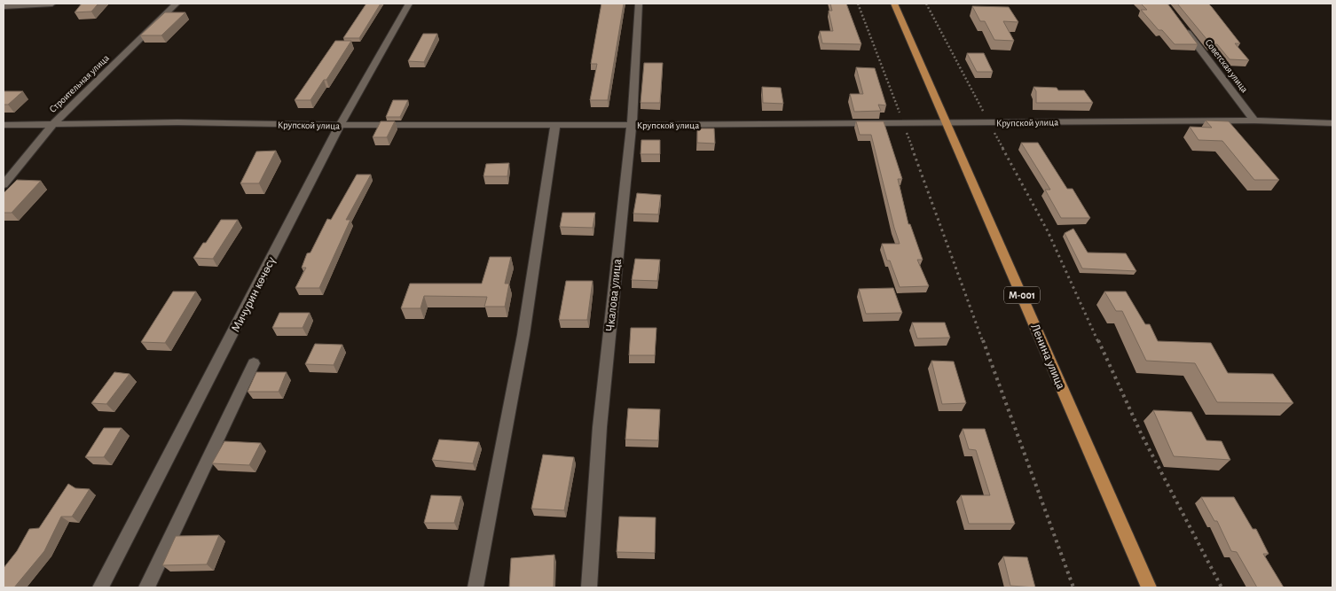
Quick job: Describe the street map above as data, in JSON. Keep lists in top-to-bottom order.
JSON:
{
  "streets": {
    "main road": ["М-001", "Ленина улица"],
    "street": [
      "Советская улица",
      "Строительная улица",
      "Крупской улица",
      "Мичурин көчөсү",
      "Чкалова улица"
    ]
  },
  "crossings": [
    ["Советская улица", "Крупской улица"],
    ["Строительная улица", "Крупской улица"],
    ["Крупской улица", "Мичурин көчөсү"],
    ["Крупской улица", "Чкалова улица"],
    ["Крупской улица", "Ленина улица"]
  ]
}
